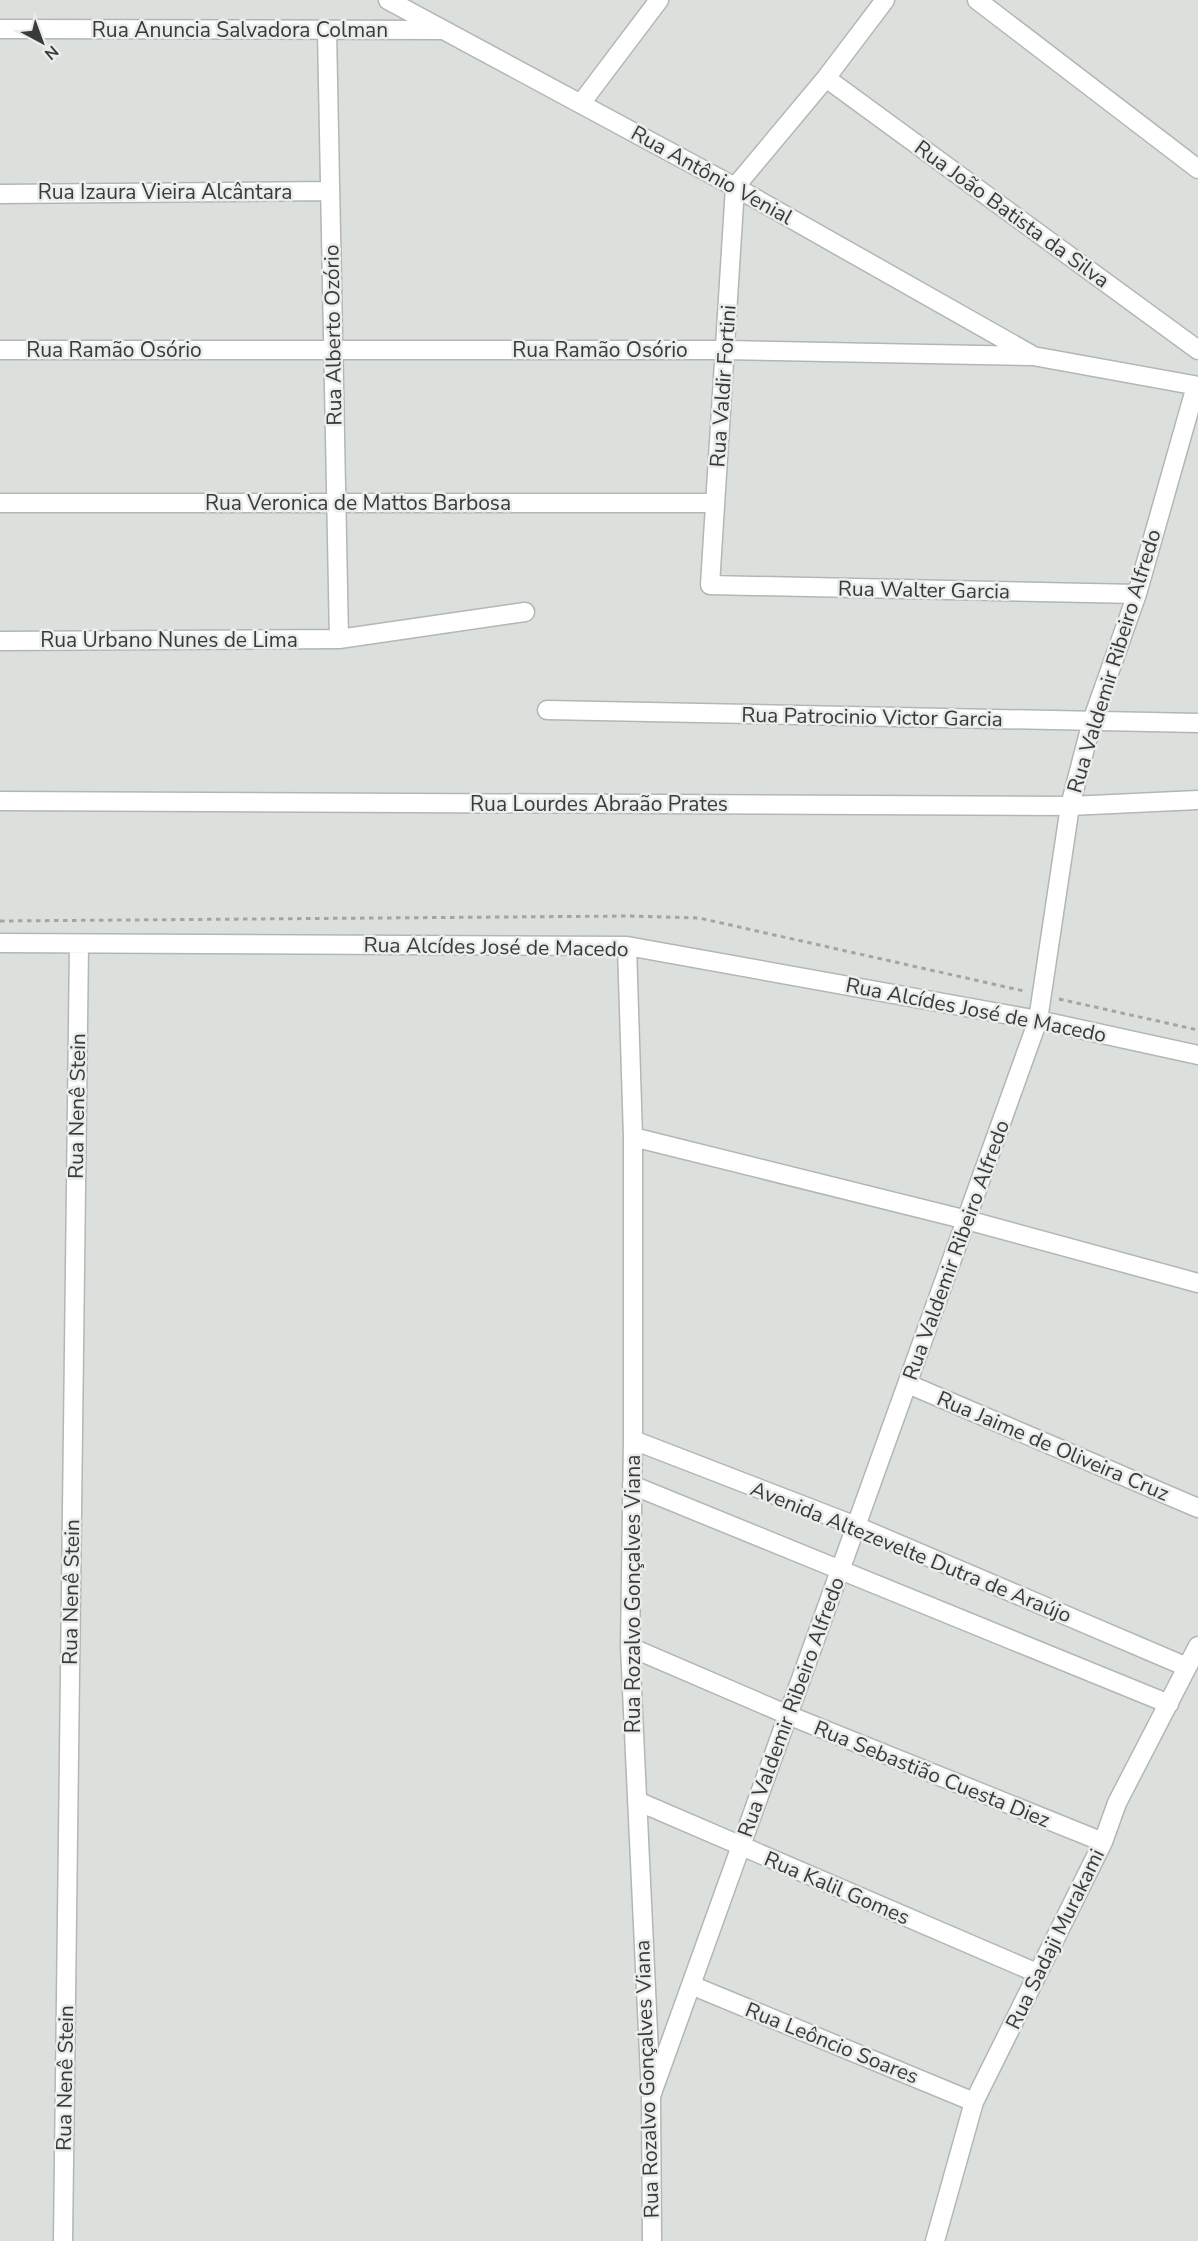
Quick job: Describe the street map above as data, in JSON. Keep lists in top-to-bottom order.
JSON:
{
  "streets": {
    "street": [
      "Rua Anuncia Salvadora Colman",
      "Rua Antônio Venial",
      "Rua Izaura Vieira Alcântara",
      "Rua João Batista da Silva",
      "Rua Alberto Ozório",
      "Rua Ramão Osório",
      "Rua Valdir Fortini",
      "Rua Veronica de Mattos Barbosa",
      "Rua Walter Garcia",
      "Rua Urbano Nunes de Lima",
      "Rua Valdemir Ribeiro Alfredo",
      "Rua Patrocinio Victor Garcia",
      "Rua Lourdes Abraão Prates",
      "Rua Alcídes José de Macedo",
      "Rua Nenê Stein",
      "Rua Jaime de Oliveira Cruz",
      "Avenida Altezevelte Dutra de Araújo",
      "Rua Rozalvo Gonçalves Viana",
      "Rua Sebastião Cuesta Diez",
      "Rua Kalil Gomes",
      "Rua Sadaji Murakami",
      "Rua Leôncio Soares"
    ]
  },
  "crossings": [
    ["Rua Anuncia Salvadora Colman", "Rua Antônio Venial"],
    ["Rua Anuncia Salvadora Colman", "Rua Alberto Ozório"],
    ["Rua Antônio Venial", "Rua Ramão Osório"],
    ["Rua Antônio Venial", "Rua Valdir Fortini"],
    ["Rua Izaura Vieira Alcântara", "Rua Alberto Ozório"],
    ["Rua Alberto Ozório", "Rua Ramão Osório"],
    ["Rua Alberto Ozório", "Rua Veronica de Mattos Barbosa"],
    ["Rua Alberto Ozório", "Rua Urbano Nunes de Lima"],
    ["Rua Ramão Osório", "Rua Valdir Fortini"],
    ["Rua Ramão Osório", "Rua Valdemir Ribeiro Alfredo"],
    ["Rua Valdir Fortini", "Rua Veronica de Mattos Barbosa"],
    ["Rua Valdir Fortini", "Rua Walter Garcia"],
    ["Rua Walter Garcia", "Rua Valdemir Ribeiro Alfredo"],
    ["Rua Valdemir Ribeiro Alfredo", "Rua Patrocinio Victor Garcia"],
    ["Rua Valdemir Ribeiro Alfredo", "Rua Lourdes Abraão Prates"],
    ["Rua Valdemir Ribeiro Alfredo", "Rua Alcídes José de Macedo"],
    ["Rua Valdemir Ribeiro Alfredo", "Rua Jaime de Oliveira Cruz"],
    ["Rua Valdemir Ribeiro Alfredo", "Avenida Altezevelte Dutra de Araújo"],
    ["Rua Valdemir Ribeiro Alfredo", "Rua Rozalvo Gonçalves Viana"],
    ["Rua Valdemir Ribeiro Alfredo", "Rua Sebastião Cuesta Diez"],
    ["Rua Valdemir Ribeiro Alfredo", "Rua Kalil Gomes"],
    ["Rua Valdemir Ribeiro Alfredo", "Rua Leôncio Soares"],
    ["Rua Alcídes José de Macedo", "Rua Nenê Stein"],
    ["Rua Alcídes José de Macedo", "Rua Rozalvo Gonçalves Viana"],
    ["Avenida Altezevelte Dutra de Araújo", "Rua Rozalvo Gonçalves Viana"],
    ["Avenida Altezevelte Dutra de Araújo", "Rua Sadaji Murakami"],
    ["Rua Rozalvo Gonçalves Viana", "Rua Sebastião Cuesta Diez"],
    ["Rua Rozalvo Gonçalves Viana", "Rua Kalil Gomes"],
    ["Rua Sebastião Cuesta Diez", "Rua Sadaji Murakami"],
    ["Rua Kalil Gomes", "Rua Sadaji Murakami"],
    ["Rua Sadaji Murakami", "Rua Leôncio Soares"]
  ],
  "north": "bottom right"
}
